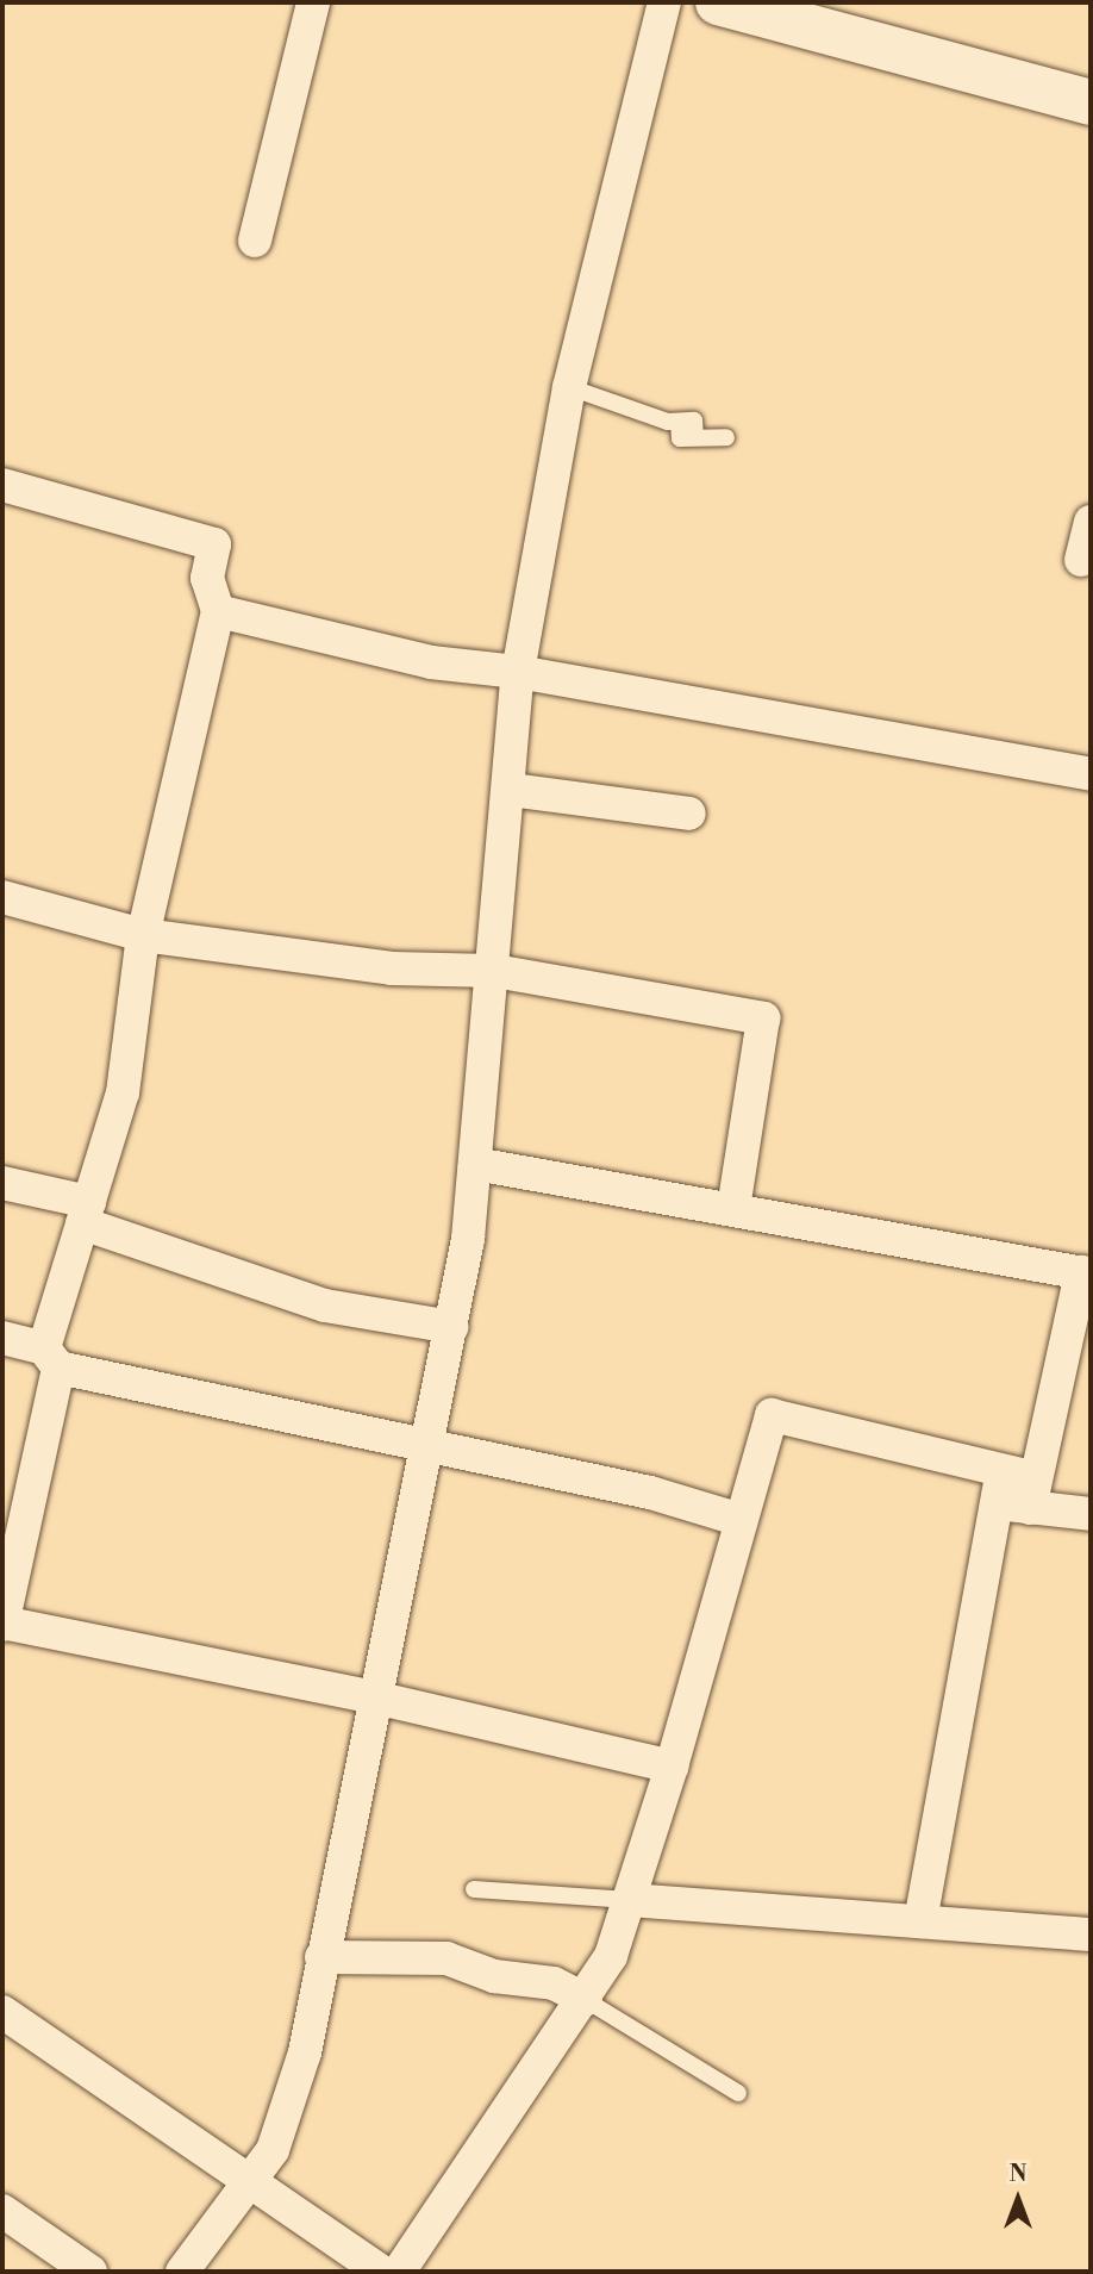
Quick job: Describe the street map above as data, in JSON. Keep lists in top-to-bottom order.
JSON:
{
  "north": "top"
}
